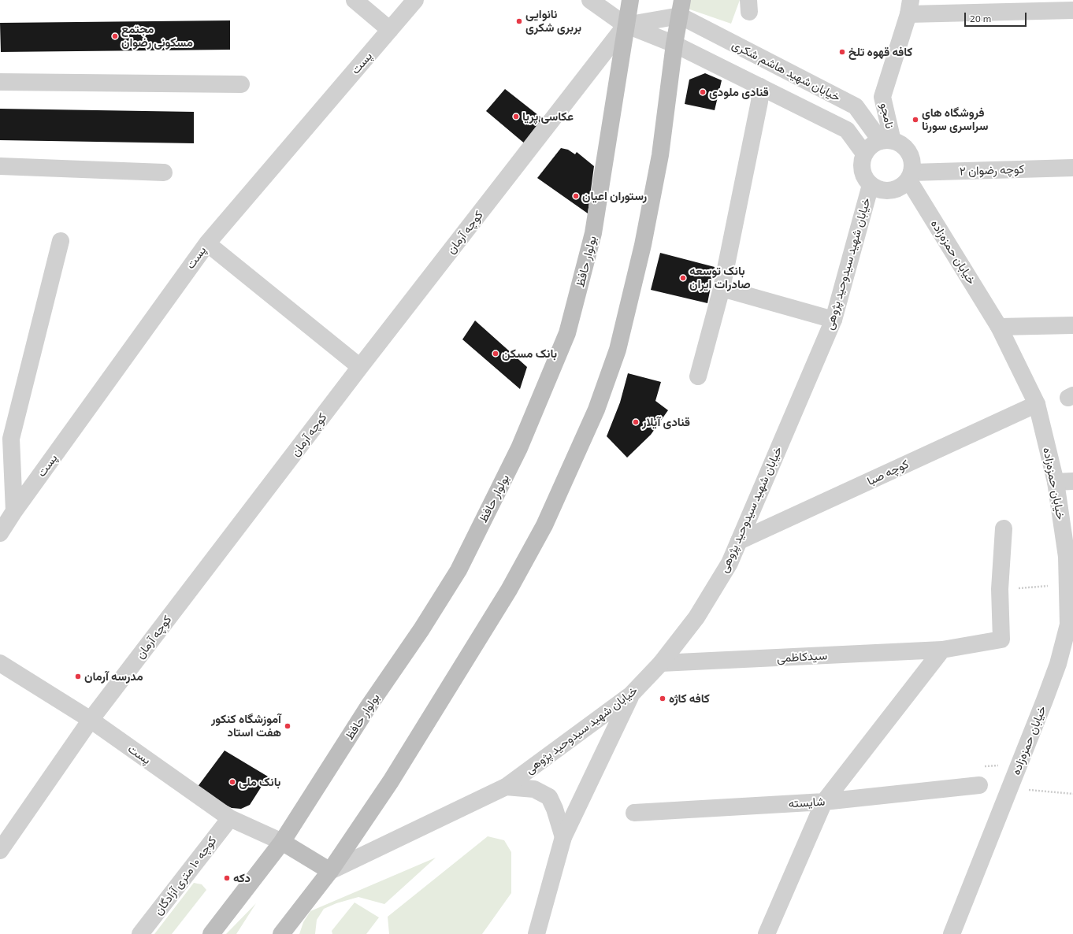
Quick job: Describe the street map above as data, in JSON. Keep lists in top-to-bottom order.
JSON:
{
  "streets": {
    "main road": ["بولوار حافظ"],
    "street": [
      "پست",
      "خیابان شهید هاشم شکری",
      "نامجو",
      "کوچه رضوان ۲",
      "کوچه آرمان",
      "خیابان حمزه‌زاده",
      "خیابان شهید سیدوحید پژوهی",
      "کوچه صبا",
      "سیدکاظمی",
      "شایسته",
      "کوچه ۱۰ متری آزادگان"
    ]
  },
  "crossings": [
    ["پست", "کوچه آرمان"],
    ["پست", "بولوار حافظ"],
    ["پست", "کوچه ۱۰ متری آزادگان"],
    ["خیابان شهید هاشم شکری", "نامجو"],
    ["خیابان شهید هاشم شکری", "کوچه رضوان ۲"],
    ["خیابان شهید هاشم شکری", "خیابان حمزه‌زاده"],
    ["خیابان شهید هاشم شکری", "خیابان شهید سیدوحید پژوهی"],
    ["نامجو", "کوچه رضوان ۲"],
    ["نامجو", "خیابان حمزه‌زاده"],
    ["نامجو", "خیابان شهید سیدوحید پژوهی"],
    ["کوچه رضوان ۲", "خیابان حمزه‌زاده"],
    ["کوچه رضوان ۲", "خیابان شهید سیدوحید پژوهی"],
    ["کوچه آرمان", "بولوار حافظ"],
    ["خیابان حمزه‌زاده", "خیابان شهید سیدوحید پژوهی"],
    ["خیابان حمزه‌زاده", "کوچه صبا"],
    ["خیابان شهید سیدوحید پژوهی", "کوچه صبا"],
    ["خیابان شهید سیدوحید پژوهی", "سیدکاظمی"]
  ],
  "places": [
    "نانوایی بربری شکری",
    "مجتمع مسکونی رضوان",
    "کافه قهوه تلخ",
    "قنادی ملودی",
    "عکاسی پریا",
    "فروشگاه های سراسری سورنا",
    "رستوران اعیان",
    "بانک توسعه صادرات ایران",
    "بانک مسکن",
    "قنادی آیلار",
    "مدرسه آرمان",
    "کافه کاژه",
    "آموزشگاه کنکور هفت استاد",
    "بانک ملی",
    "دکه"
  ],
  "scale_bar": "20 m"
}
